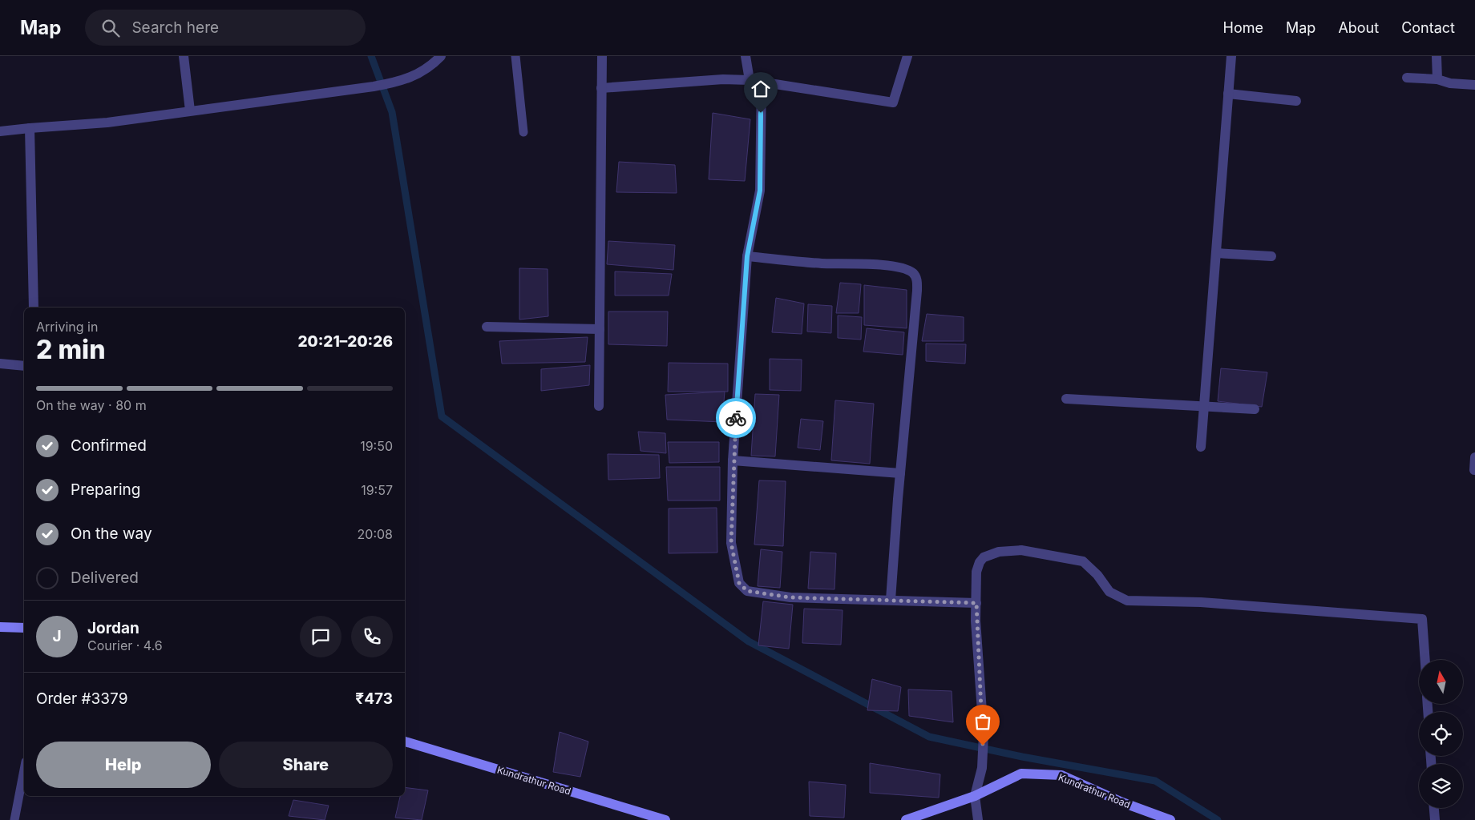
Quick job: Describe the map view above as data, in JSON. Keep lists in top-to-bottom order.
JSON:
{
  "streets": {
    "street": ["Kundrathur Road"]
  },
  "north": "top",
  "page": {
    "header": "Map",
    "search": "Search here",
    "nav": [
      "Home",
      "Map",
      "About",
      "Contact"
    ],
    "heading": ["2 min", "Arriving in", "20:21–20:26"],
    "panel": [
      "Jordan",
      "Courier · 4.6",
      "Order #3379",
      "₹473"
    ],
    "bar": "On the way · 80 m",
    "list": [
      ["Confirmed", "19:50"],
      ["Preparing", "19:57"],
      ["On the way", "20:08"],
      "Delivered"
    ],
    "round": "J",
    "buttons": ["Help", "Share"]
  }
}
